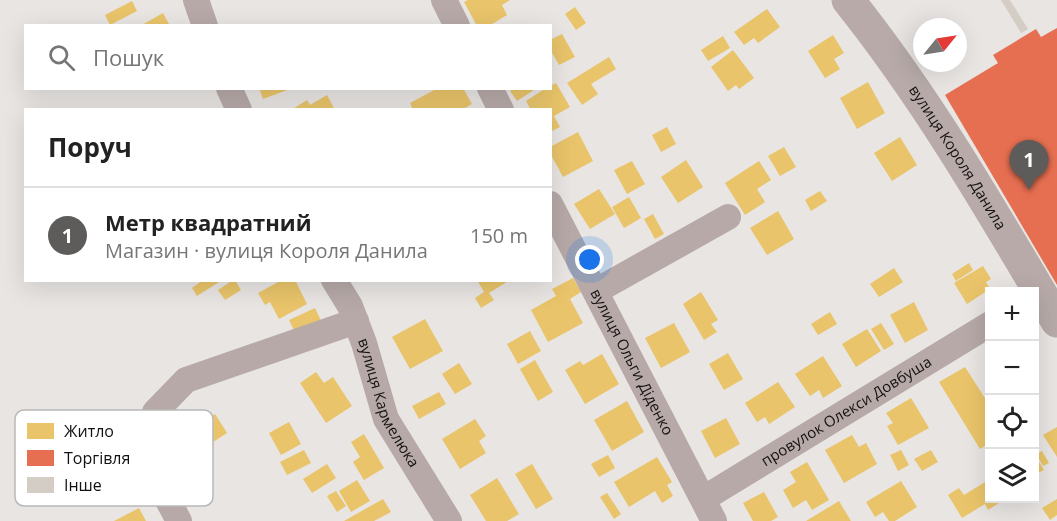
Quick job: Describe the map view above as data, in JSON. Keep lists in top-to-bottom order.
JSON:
{
  "streets": {
    "main road": ["вулиця Короля Данила"],
    "street": ["вулиця Ольги Діденко", "вулиця Кармелюка", "провулок Олекси Довбуша"]
  },
  "crossings": [
    ["вулиця Ольги Діденко", "провулок Олекси Довбуша"]
  ],
  "legend": ["Житло", "Торгівля", "Інше"],
  "north": "top right",
  "page": {
    "search": "Пошук",
    "heading": "Поруч",
    "pins": "1",
    "list": [
      {
        "mark": "1",
        "name": "Метр квадратний",
        "note": "Магазин · вулиця Короля Данила",
        "value": "150 m"
      }
    ],
    "map_buttons": ["+", "−"]
  }
}
